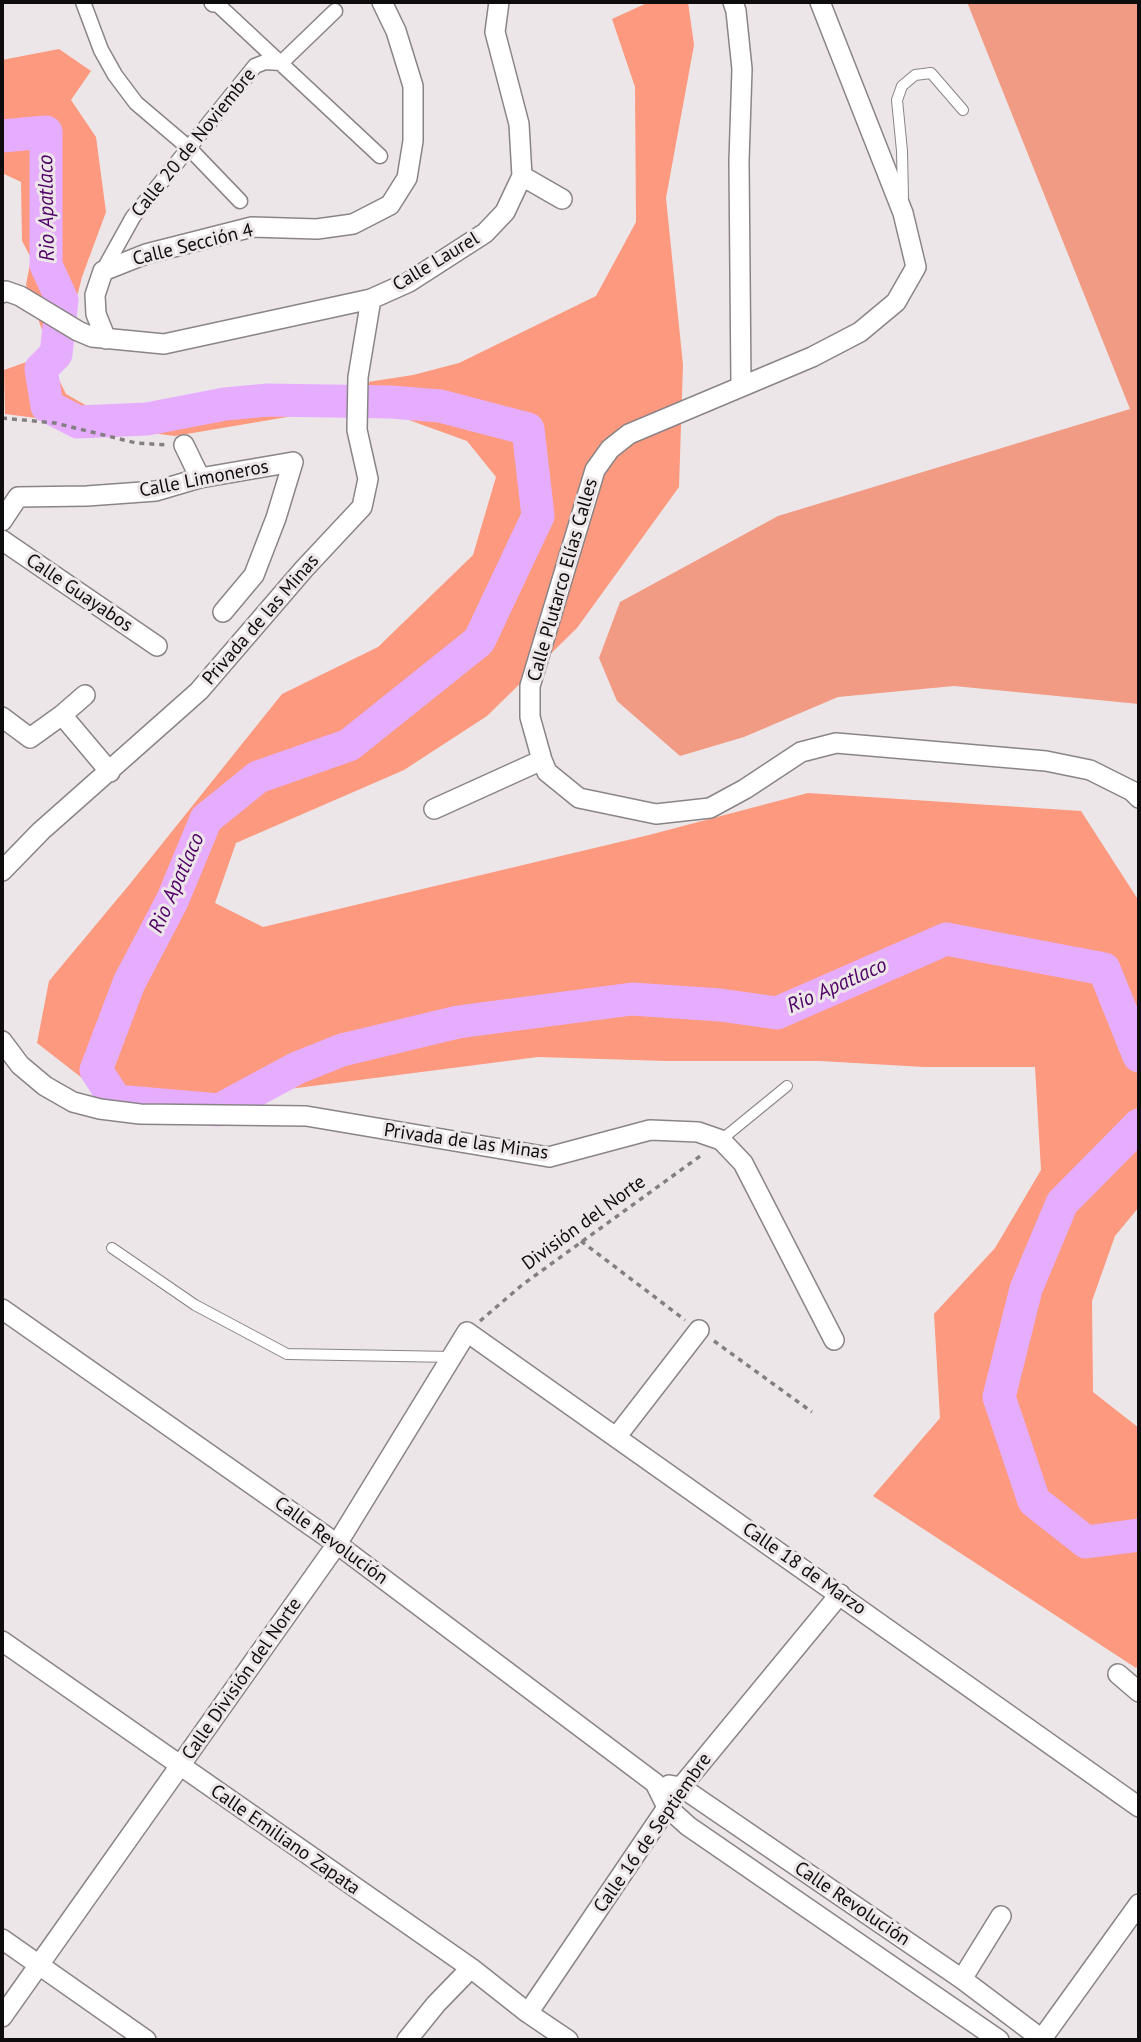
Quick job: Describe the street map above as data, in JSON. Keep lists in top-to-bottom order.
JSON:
{
  "streets": {
    "street": [
      "Calle 20 de Noviembre",
      "Calle Sección 4",
      "Calle Laurel",
      "Calle Limoneros",
      "Calle Plutarco Elías Calles",
      "Calle Guayabos",
      "Privada de las Minas",
      "Calle Revolución",
      "Calle 18 de Marzo",
      "Calle División del Norte",
      "Calle 16 de Septiembre",
      "Calle Emiliano Zapata"
    ],
    "path": ["División del Norte"]
  },
  "crossings": [
    ["Calle 20 de Noviembre", "Calle Sección 4"],
    ["Calle Laurel", "Privada de las Minas"],
    ["Privada de las Minas", "División del Norte"],
    ["División del Norte", "Calle 18 de Marzo"],
    ["División del Norte", "Calle División del Norte"],
    ["Calle Revolución", "Calle División del Norte"],
    ["Calle Revolución", "Calle 16 de Septiembre"],
    ["Calle 18 de Marzo", "Calle División del Norte"],
    ["Calle 18 de Marzo", "Calle 16 de Septiembre"],
    ["Calle División del Norte", "Calle Emiliano Zapata"],
    ["Calle 16 de Septiembre", "Calle Emiliano Zapata"]
  ],
  "water": ["Rio Apatlaco"]
}
